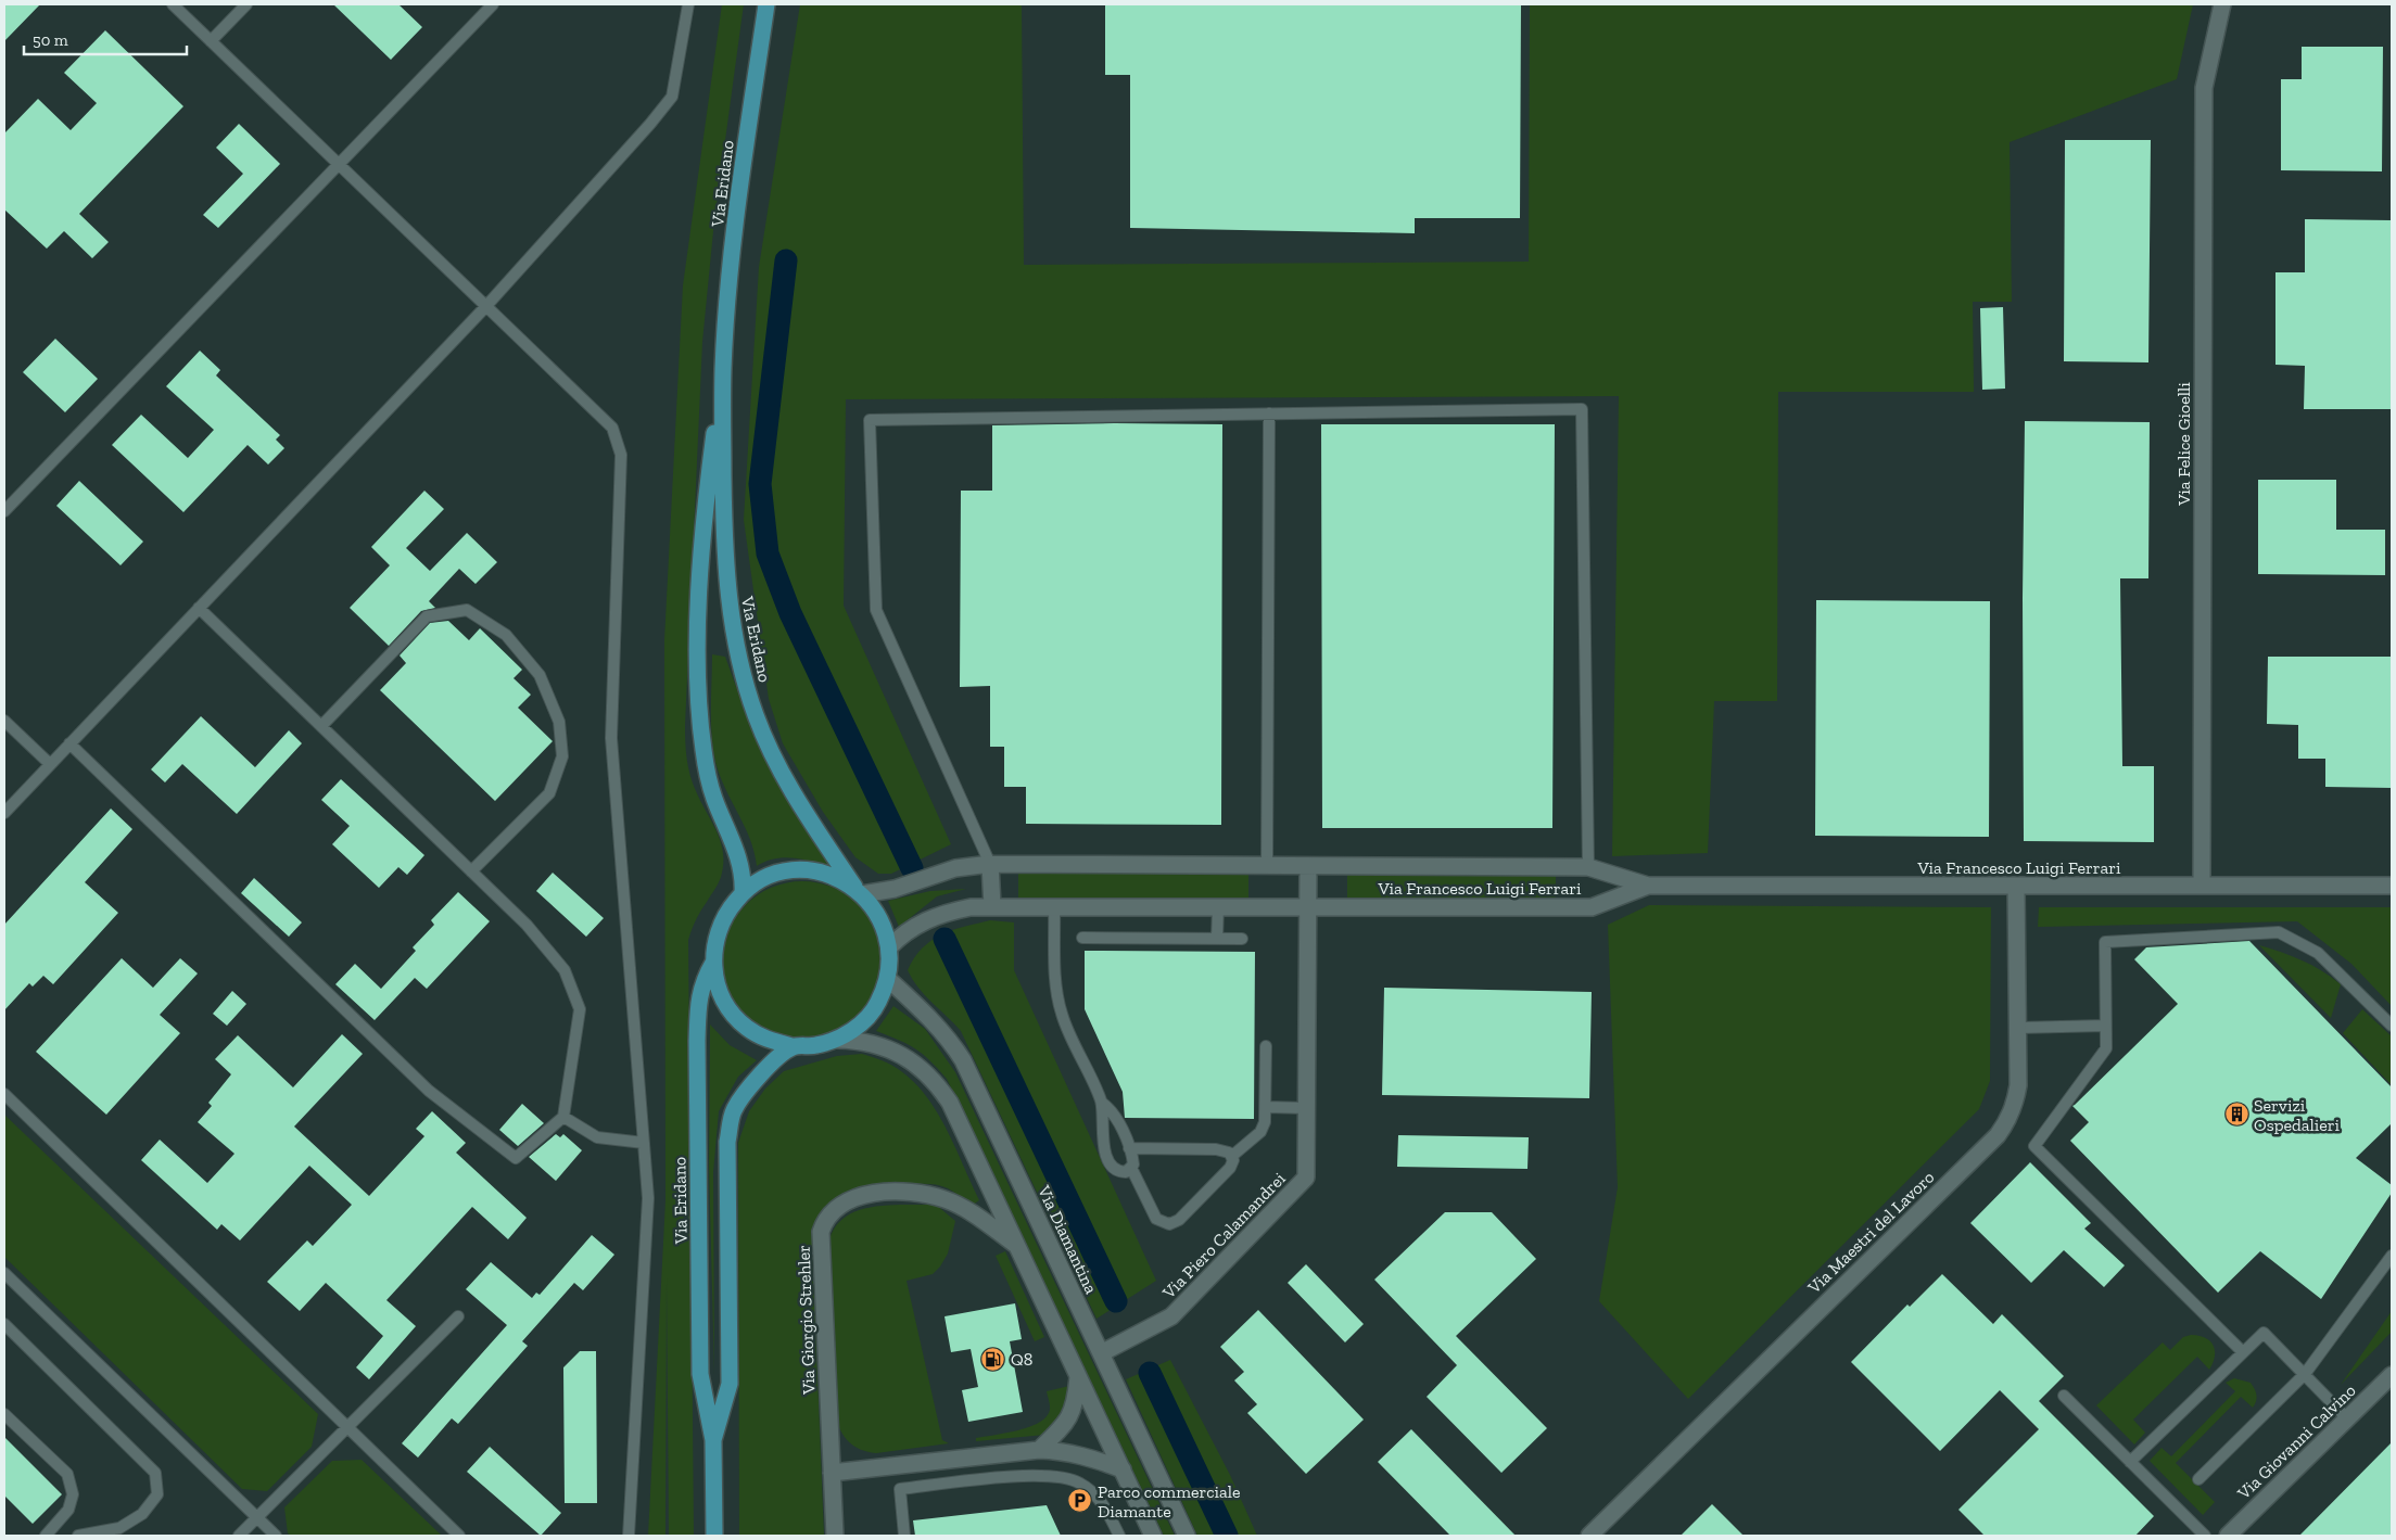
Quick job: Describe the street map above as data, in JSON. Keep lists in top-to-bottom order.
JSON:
{
  "streets": {
    "main road": ["Via Eridano"],
    "street": [
      "Via Felice Gioelli",
      "Via Francesco Luigi Ferrari",
      "Via Maestri del Lavoro",
      "Via Piero Calamandrei",
      "Via Diamantina",
      "Via Giorgio Strehler",
      "Via Giovanni Calvino"
    ]
  },
  "crossings": [
    ["Via Eridano", "Via Francesco Luigi Ferrari"],
    ["Via Eridano", "Via Diamantina"],
    ["Via Felice Gioelli", "Via Francesco Luigi Ferrari"],
    ["Via Francesco Luigi Ferrari", "Via Maestri del Lavoro"],
    ["Via Francesco Luigi Ferrari", "Via Piero Calamandrei"],
    ["Via Francesco Luigi Ferrari", "Via Diamantina"],
    ["Via Piero Calamandrei", "Via Diamantina"]
  ],
  "places": {
    "building": ["Servizi Ospedalieri"],
    "fuel station": ["Q8"],
    "parking": ["Parco commerciale Diamante"]
  },
  "scale_bar": "50 m"
}
